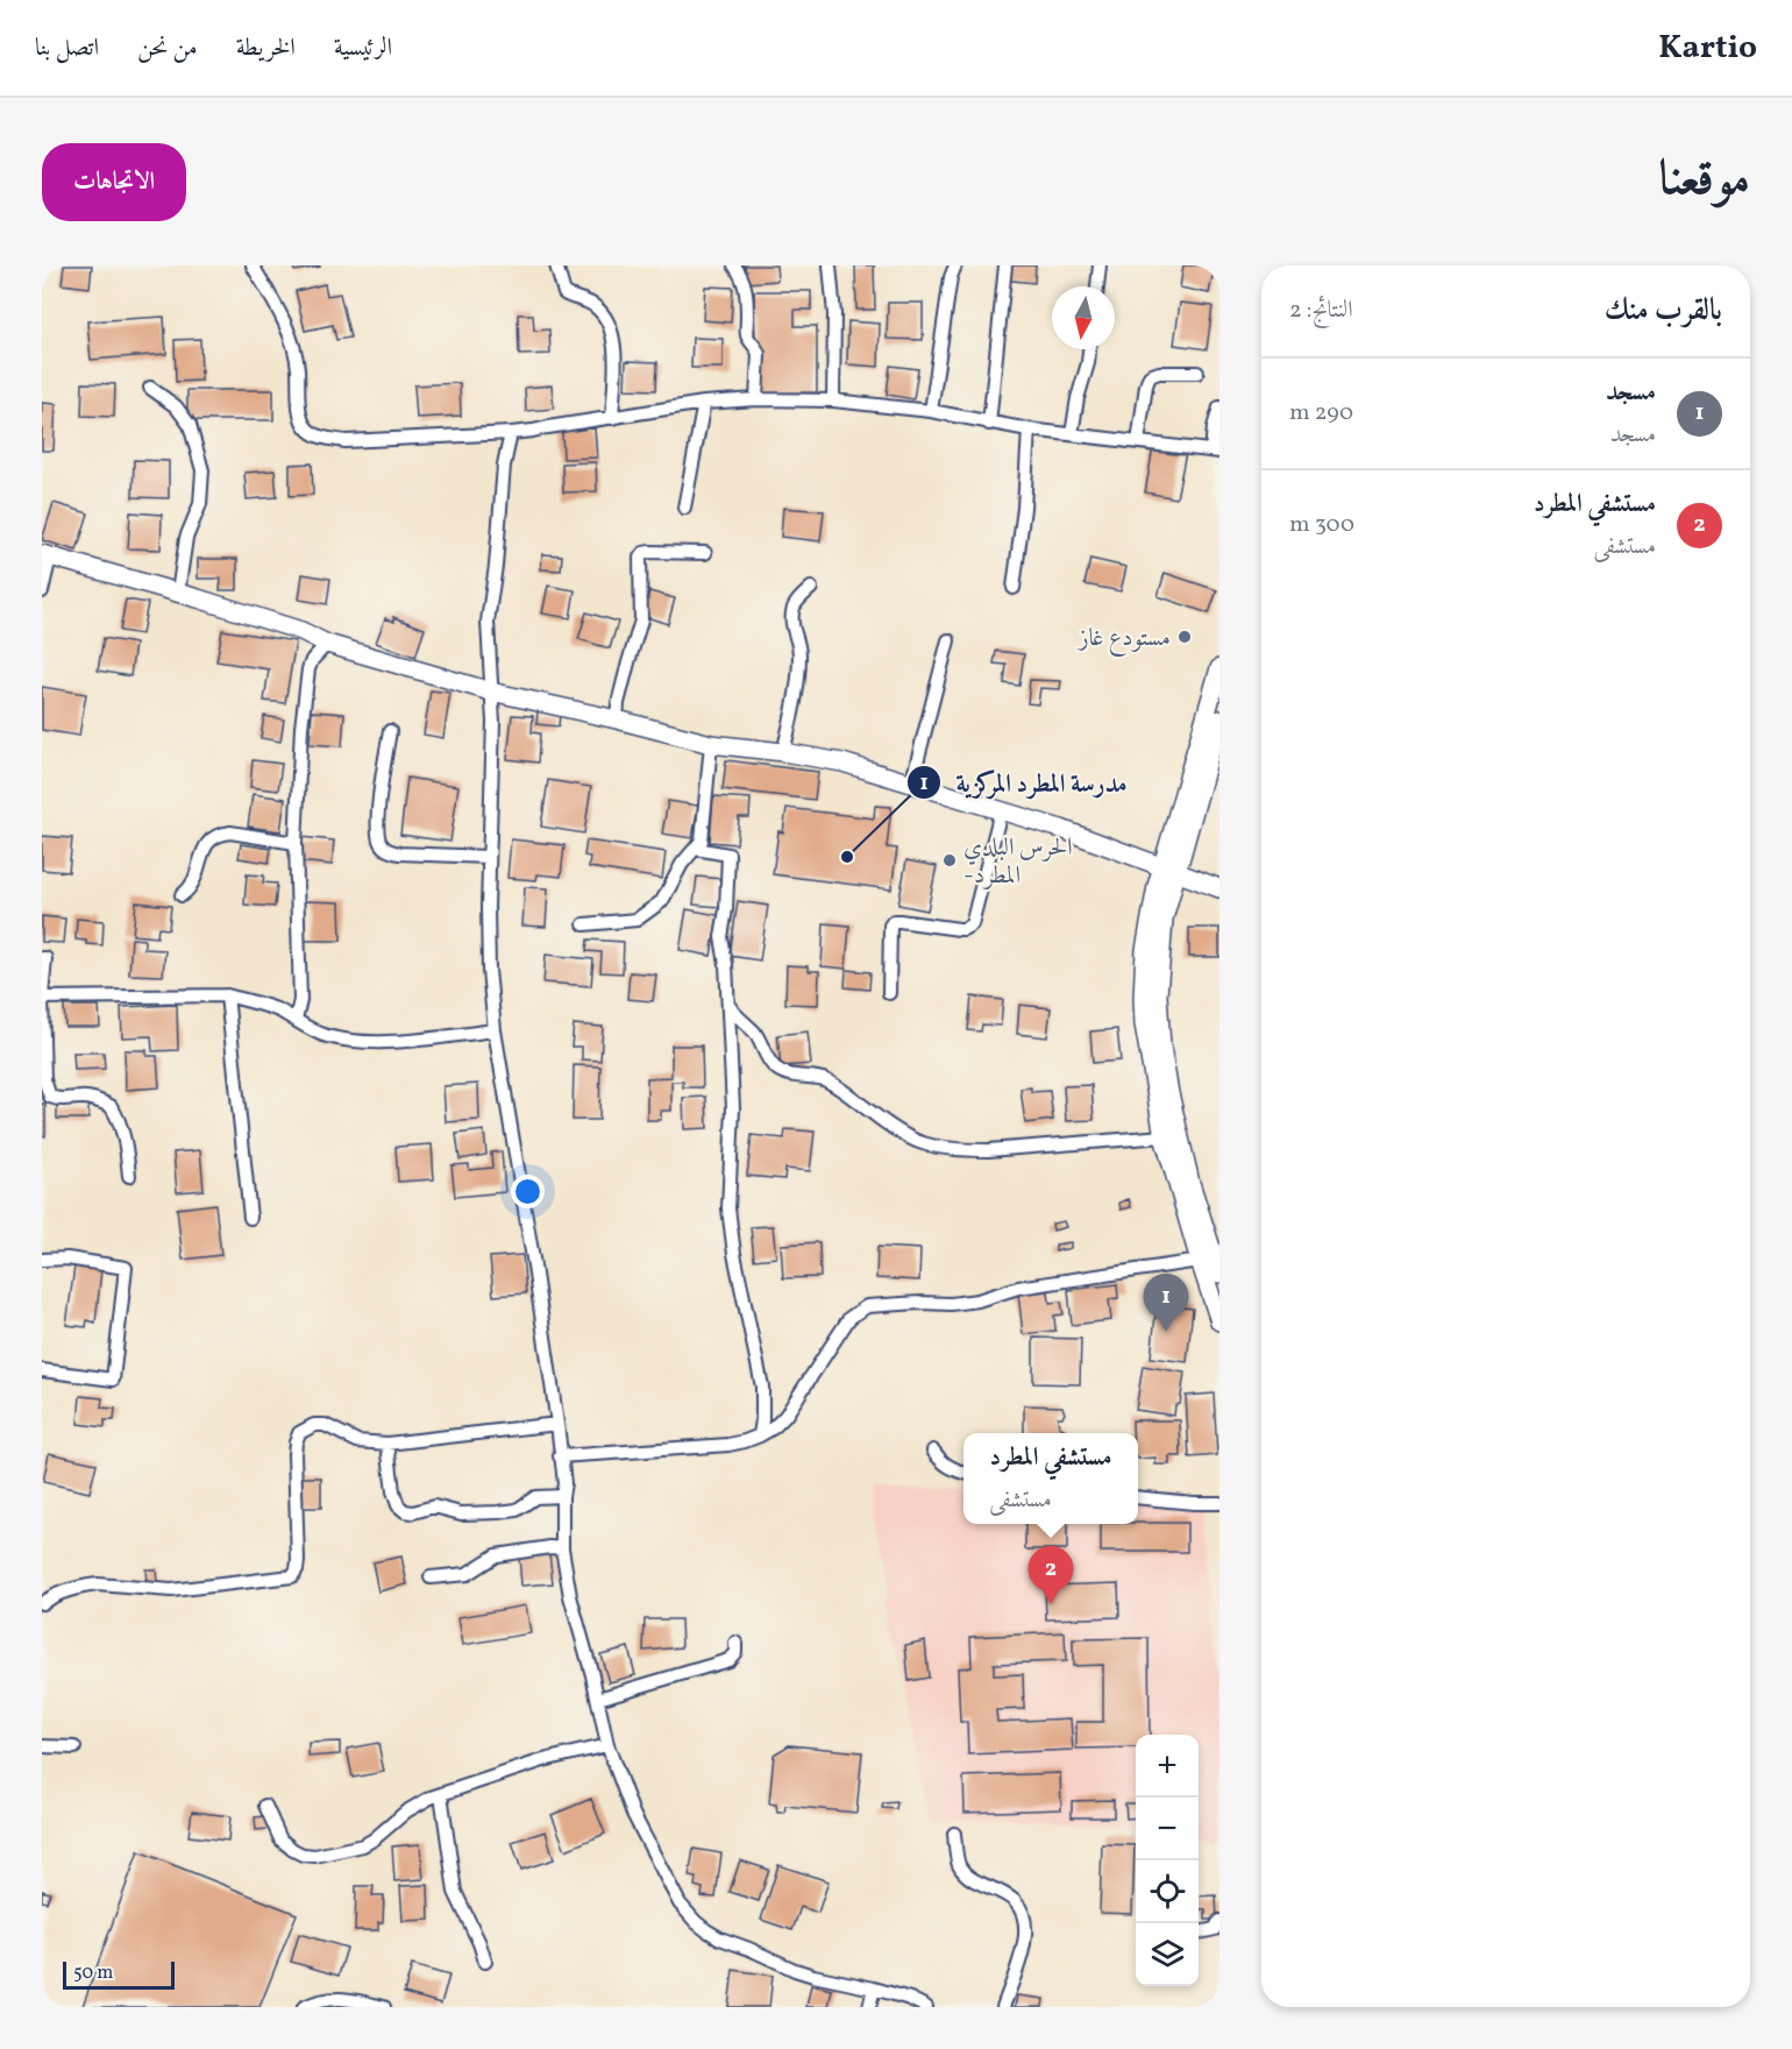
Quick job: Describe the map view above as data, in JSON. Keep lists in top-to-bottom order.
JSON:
{
  "places": ["مستودع غاز", "مدرسة المطرد المركزية", "الحرس البلدي -المطرد"],
  "scale_bar": "50 m",
  "north": "bottom",
  "page": {
    "header": "Kartio",
    "nav": [
      "الرئيسية",
      "الخريطة",
      "من نحن",
      "اتصل بنا"
    ],
    "title": "موقعنا",
    "buttons": "الاتجاهات",
    "heading": ["بالقرب منك", "النتائج: 2"],
    "list": [
      {
        "mark": "1",
        "name": "مسجد",
        "note": "مسجد",
        "value": "290 m"
      },
      {
        "mark": "2",
        "name": "مستشفي المطرد",
        "note": "مستشفى",
        "value": "300 m"
      }
    ],
    "pins": ["1", "2"],
    "popup": ["مستشفي المطرد", "مستشفى"],
    "map_buttons": ["+", "−"],
    "scale": "50 m"
  }
}
